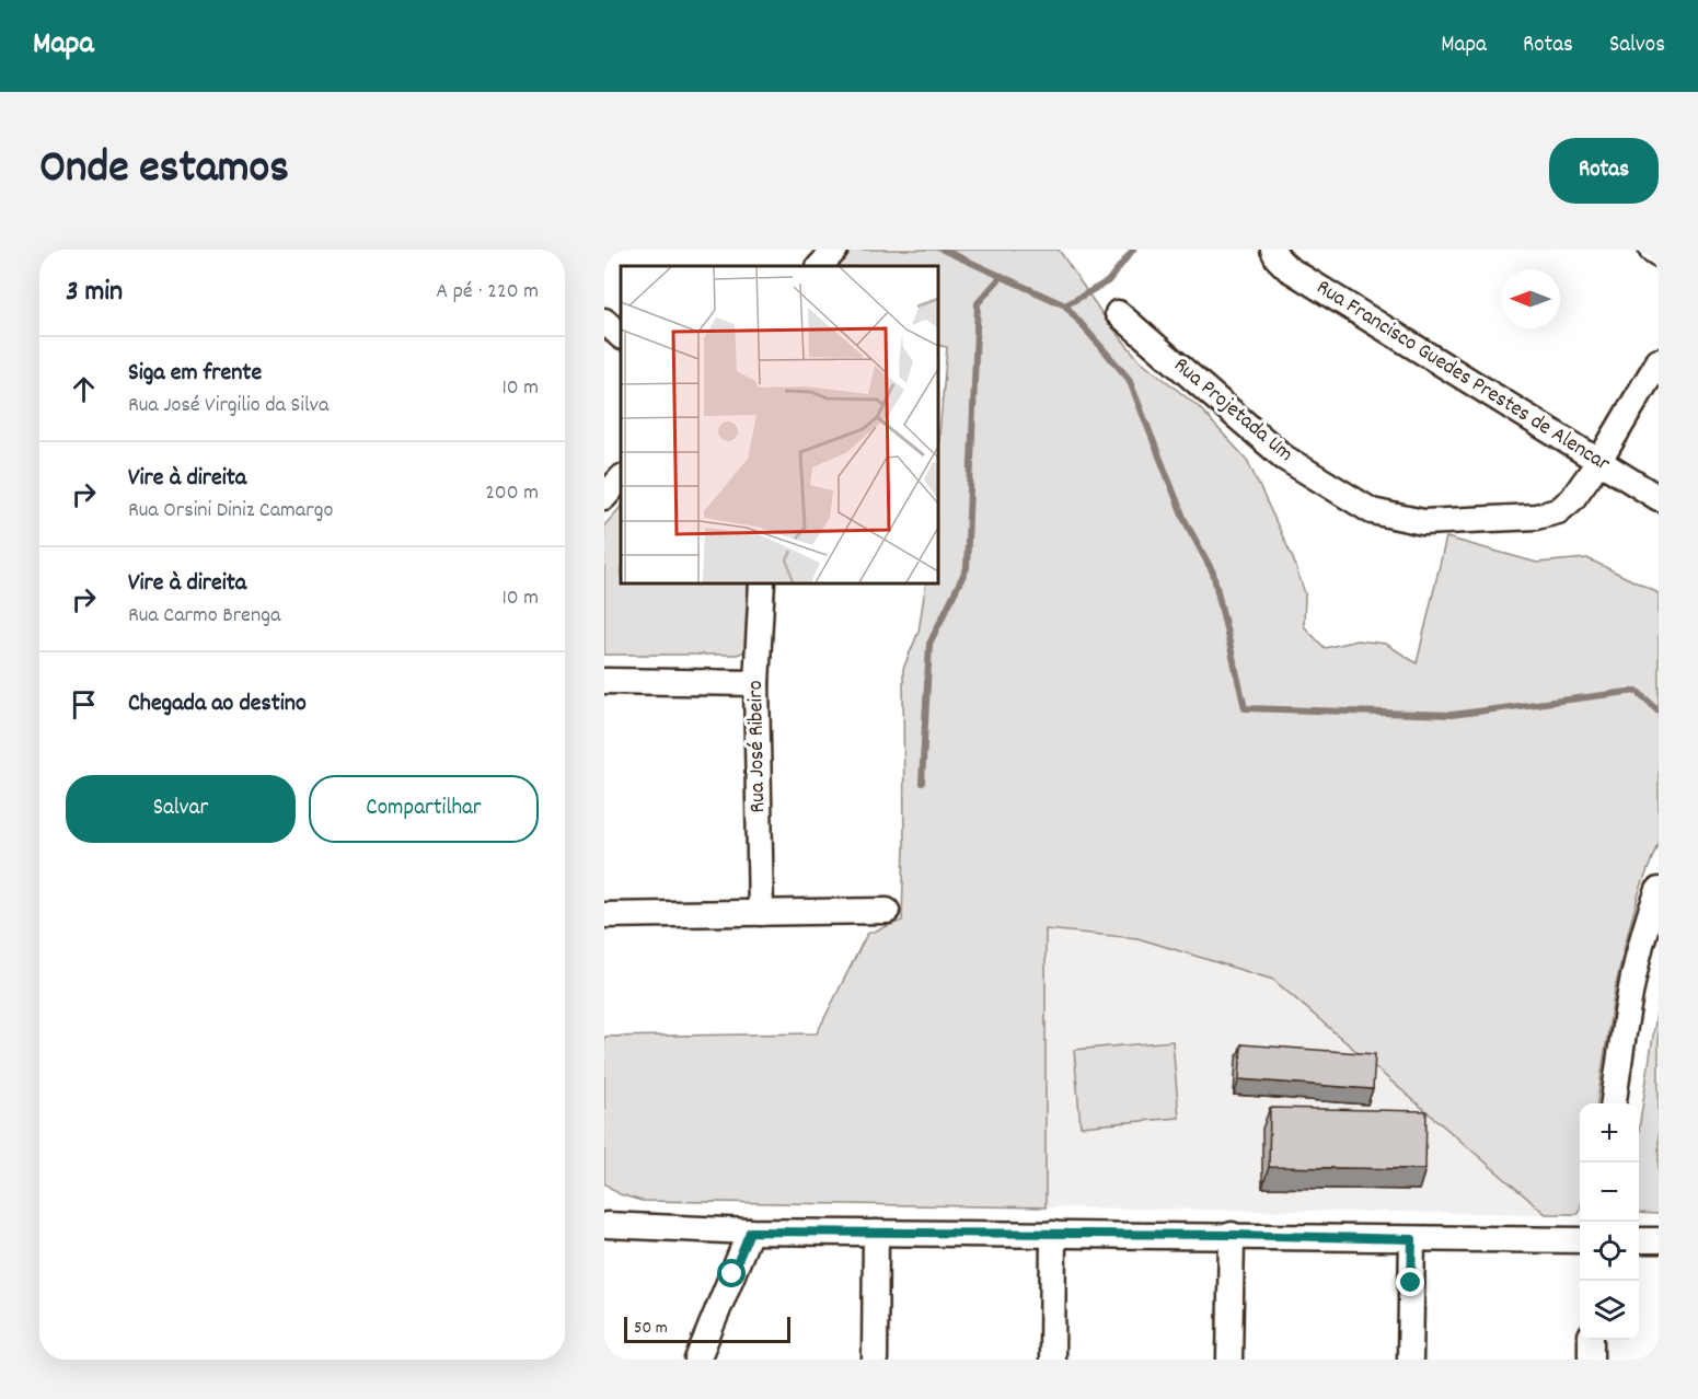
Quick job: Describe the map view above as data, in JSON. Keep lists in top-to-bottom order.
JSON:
{
  "streets": {
    "street": ["Rua Francisco Guedes Prestes de Alencar", "Rua Projetada Um", "Rua José Ribeiro"]
  },
  "crossings": [
    ["Rua Francisco Guedes Prestes de Alencar", "Rua Projetada Um"]
  ],
  "scale_bar": "50 m",
  "north": "left",
  "page": {
    "header": "Mapa",
    "nav": ["Mapa", "Rotas", "Salvos"],
    "title": "Onde estamos",
    "buttons": [
      "Rotas",
      ["Salvar", "Compartilhar"]
    ],
    "heading": ["3 min", "A pé · 220 m"],
    "list": [
      ["Siga em frente", "Rua José Virgilio da Silva", "10 m"],
      ["Vire à direita", "Rua Orsini Diniz Camargo", "200 m"],
      ["Vire à direita", "Rua Carmo Brenga", "10 m"],
      "Chegada ao destino"
    ],
    "map_buttons": ["+", "−"],
    "scale": "50 m"
  }
}
